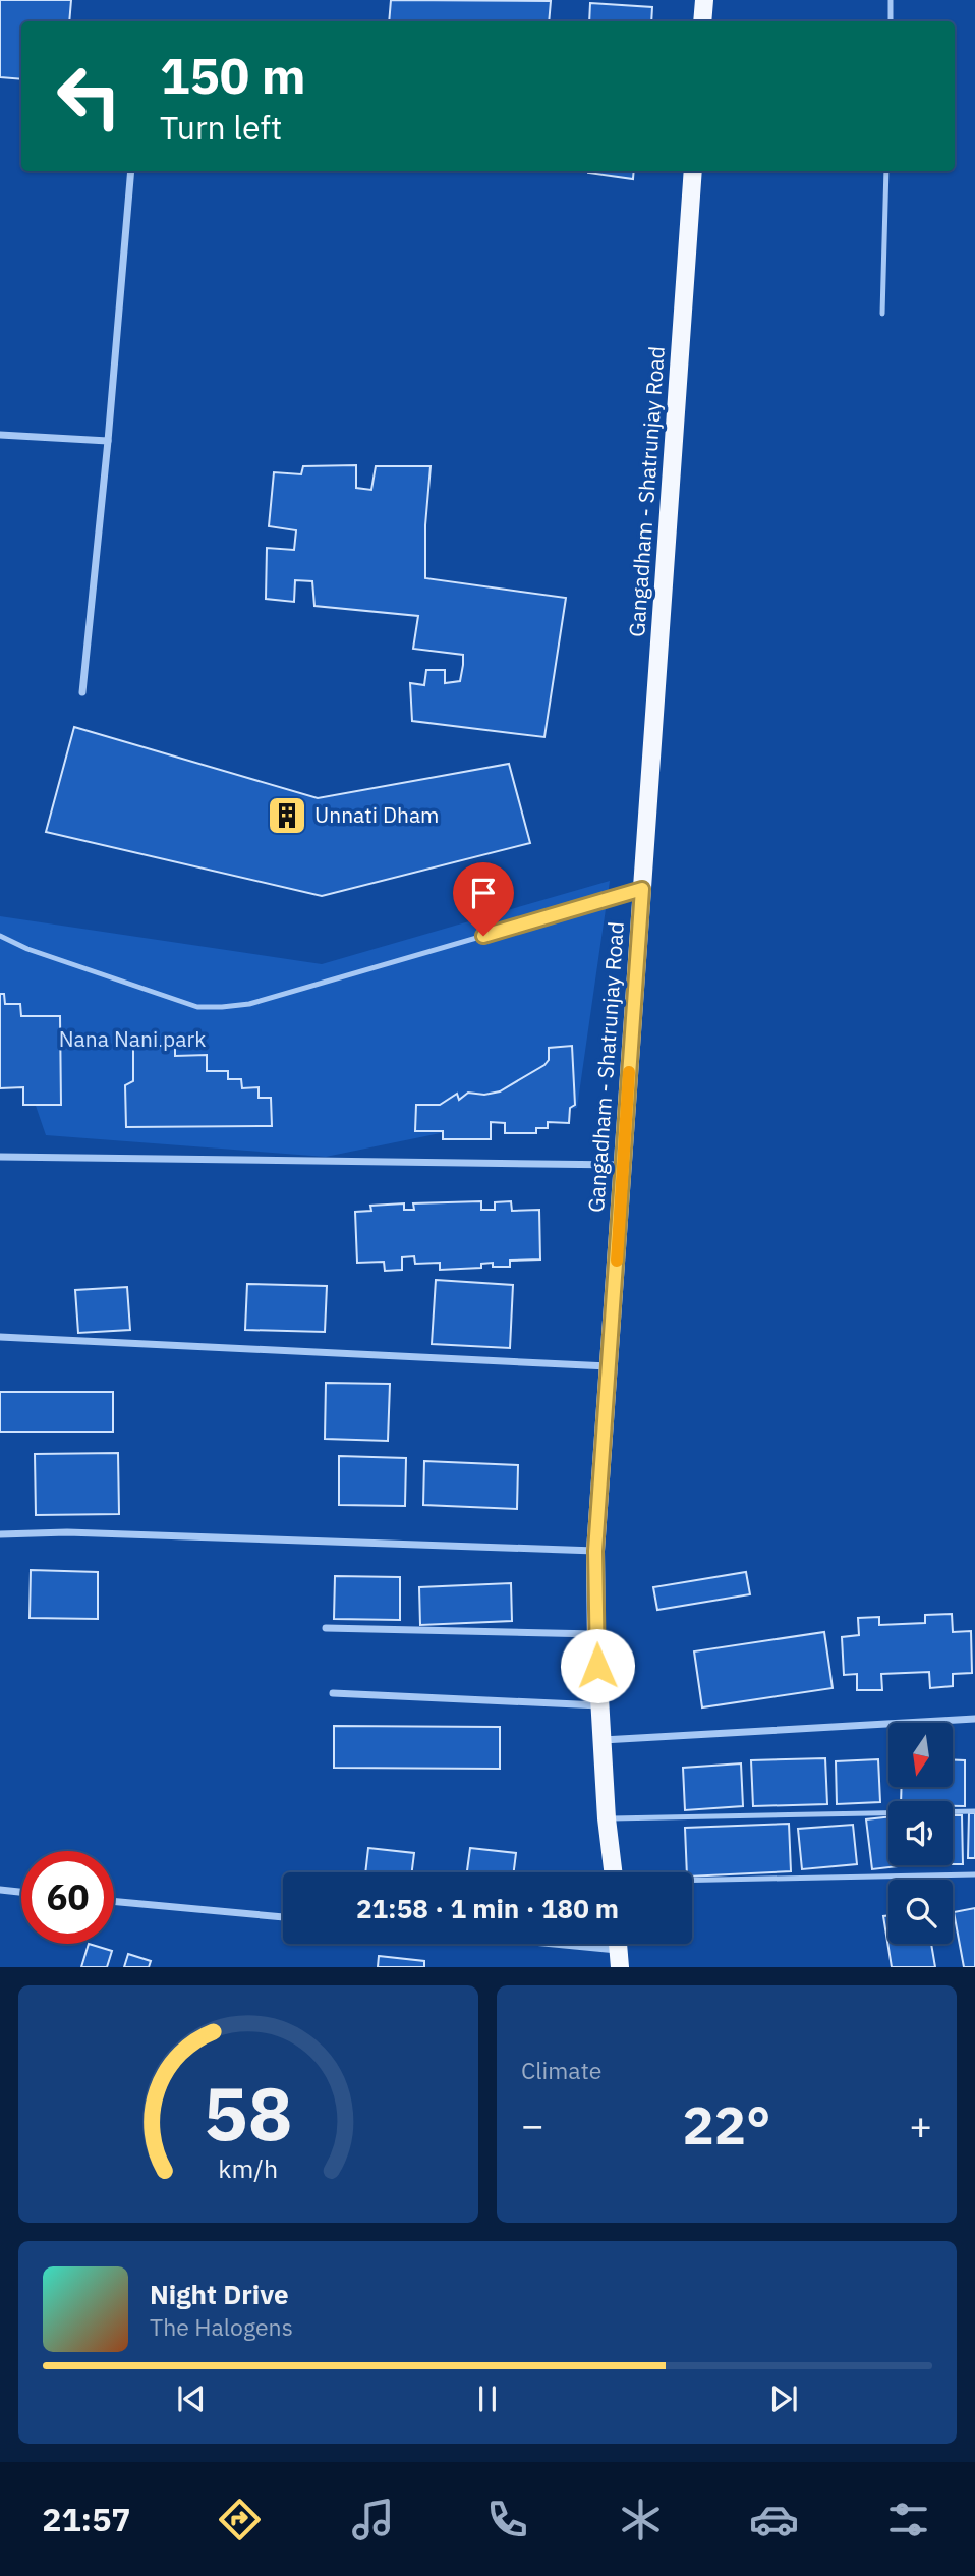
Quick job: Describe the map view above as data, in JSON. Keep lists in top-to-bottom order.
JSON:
{
  "streets": {
    "main road": ["Gangadham - Shatrunjay Road"]
  },
  "parks": ["Nana Nani park"],
  "places": {
    "building": ["Unnati Dham"]
  },
  "north": "bottom",
  "page": {
    "turn": ["150 m", "Turn left"],
    "limit": "60",
    "trip": "21:58 · 1 min · 180 m",
    "tile": "Climate",
    "heat": ["−", "22°", "+"],
    "song": ["Night Drive", "The Halogens"],
    "tabs": "21:57",
    "gauge": ["58", "km/h"]
  }
}
